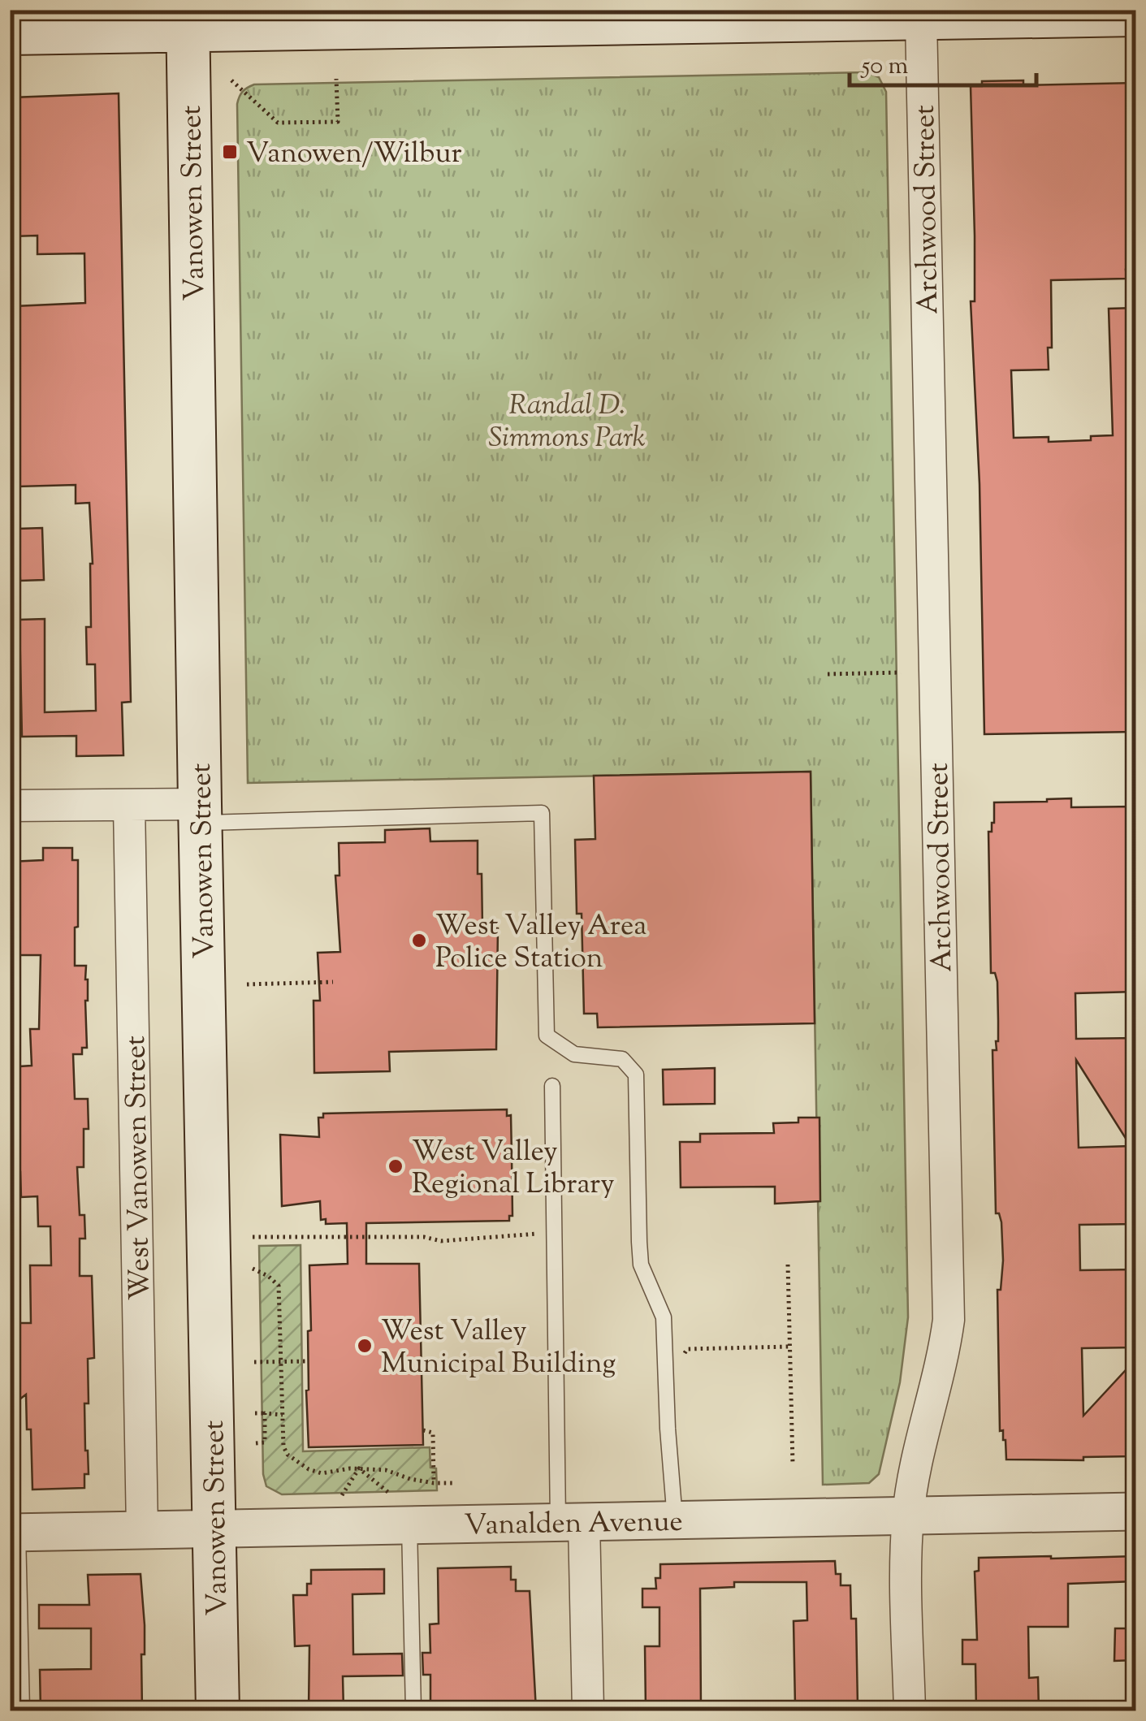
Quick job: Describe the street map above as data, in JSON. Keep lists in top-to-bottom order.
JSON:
{
  "streets": {
    "main road": ["Vanowen Street"],
    "street": ["Archwood Street", "West Vanowen Street", "Vanalden Avenue"]
  },
  "crossings": [
    ["Vanowen Street", "Vanalden Avenue"],
    ["Archwood Street", "Vanalden Avenue"],
    ["West Vanowen Street", "Vanalden Avenue"]
  ],
  "parks": ["Randal D. Simmons Park"],
  "places": {
    "transit": ["Vanowen/Wilbur"],
    "other": ["West Valley Area Police Station", "West Valley Regional Library", "West Valley Municipal Building"]
  },
  "scale_bar": "50 m"
}
